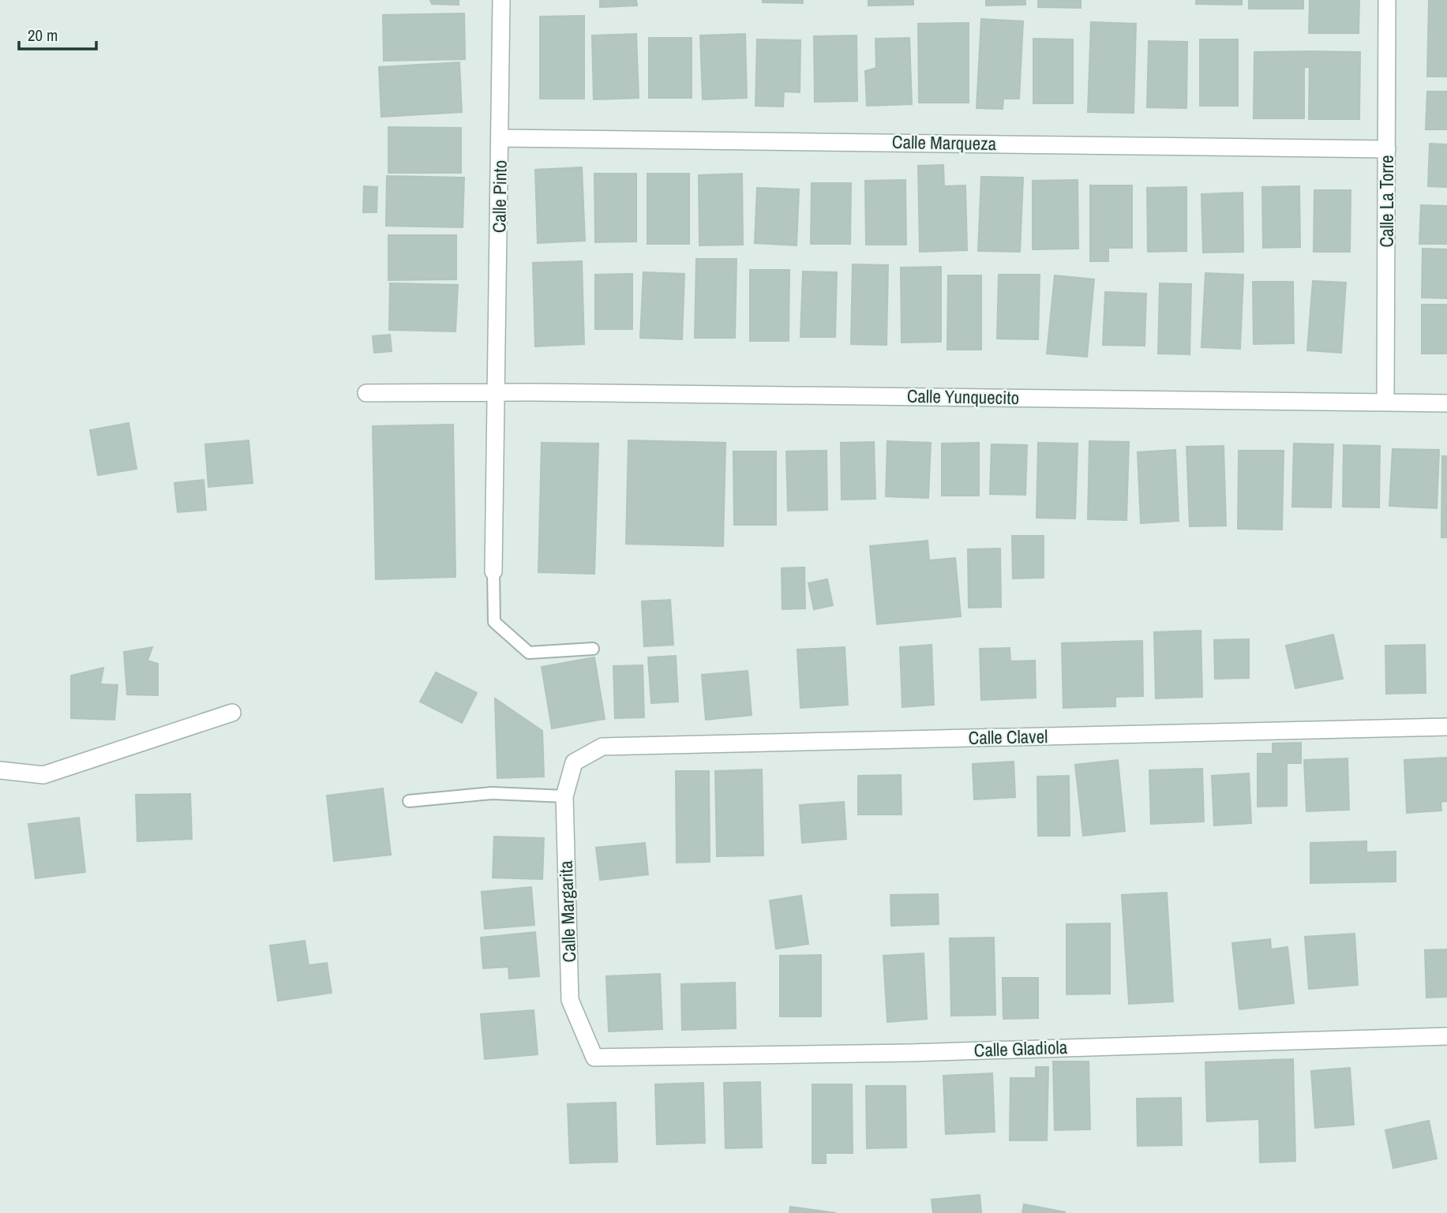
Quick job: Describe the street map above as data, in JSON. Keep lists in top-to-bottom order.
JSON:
{
  "streets": {
    "street": [
      "Calle Marqueza",
      "Calle Pinto",
      "Calle La Torre",
      "Calle Yunquecito",
      "Calle Clavel",
      "Calle Margarita",
      "Calle Gladiola"
    ]
  },
  "crossings": [
    ["Calle Marqueza", "Calle Pinto"],
    ["Calle Marqueza", "Calle La Torre"],
    ["Calle Pinto", "Calle Yunquecito"],
    ["Calle La Torre", "Calle Yunquecito"],
    ["Calle Clavel", "Calle Margarita"],
    ["Calle Margarita", "Calle Gladiola"]
  ],
  "scale_bar": "20 m"
}
